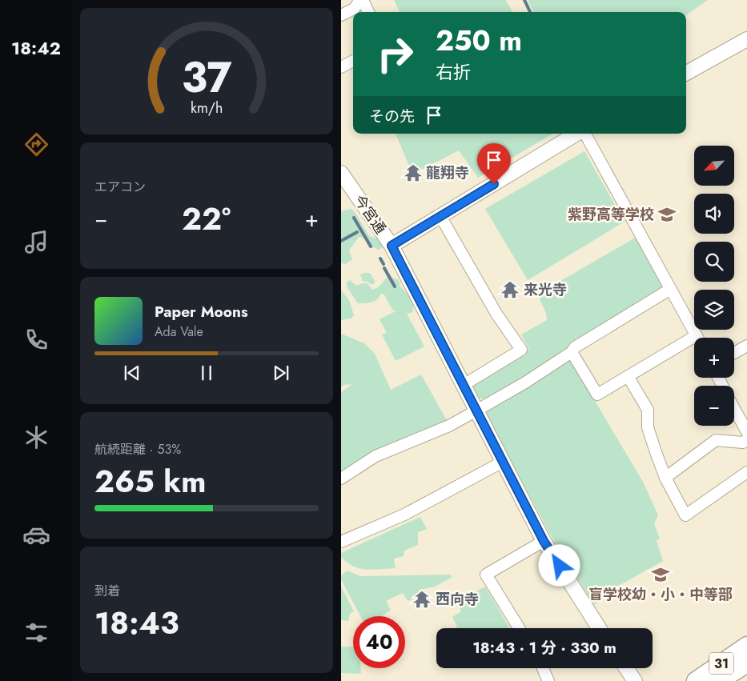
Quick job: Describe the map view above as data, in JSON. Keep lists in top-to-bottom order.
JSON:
{
  "streets": {
    "main road": ["31"],
    "street": ["今宮通"]
  },
  "places": {
    "temple": ["龍翔寺", "来光寺", "西向寺"],
    "school or university": ["紫野高等学校", "盲学校幼・小・中等部"]
  },
  "north": "bottom left",
  "page": {
    "tabs": "18:42",
    "turn": ["250 m", "右折"],
    "then": "その先",
    "tile": [
      "エアコン",
      ["航続距離 · 53%", "265 km"],
      ["到着", "18:43"]
    ],
    "map_buttons": ["+", "−"],
    "heat": ["−", "22°", "+"],
    "song": ["Paper Moons", "Ada Vale"],
    "limit": "40",
    "trip": "18:43 · 1 分 · 330 m",
    "gauge": ["37", "km/h"]
  }
}
